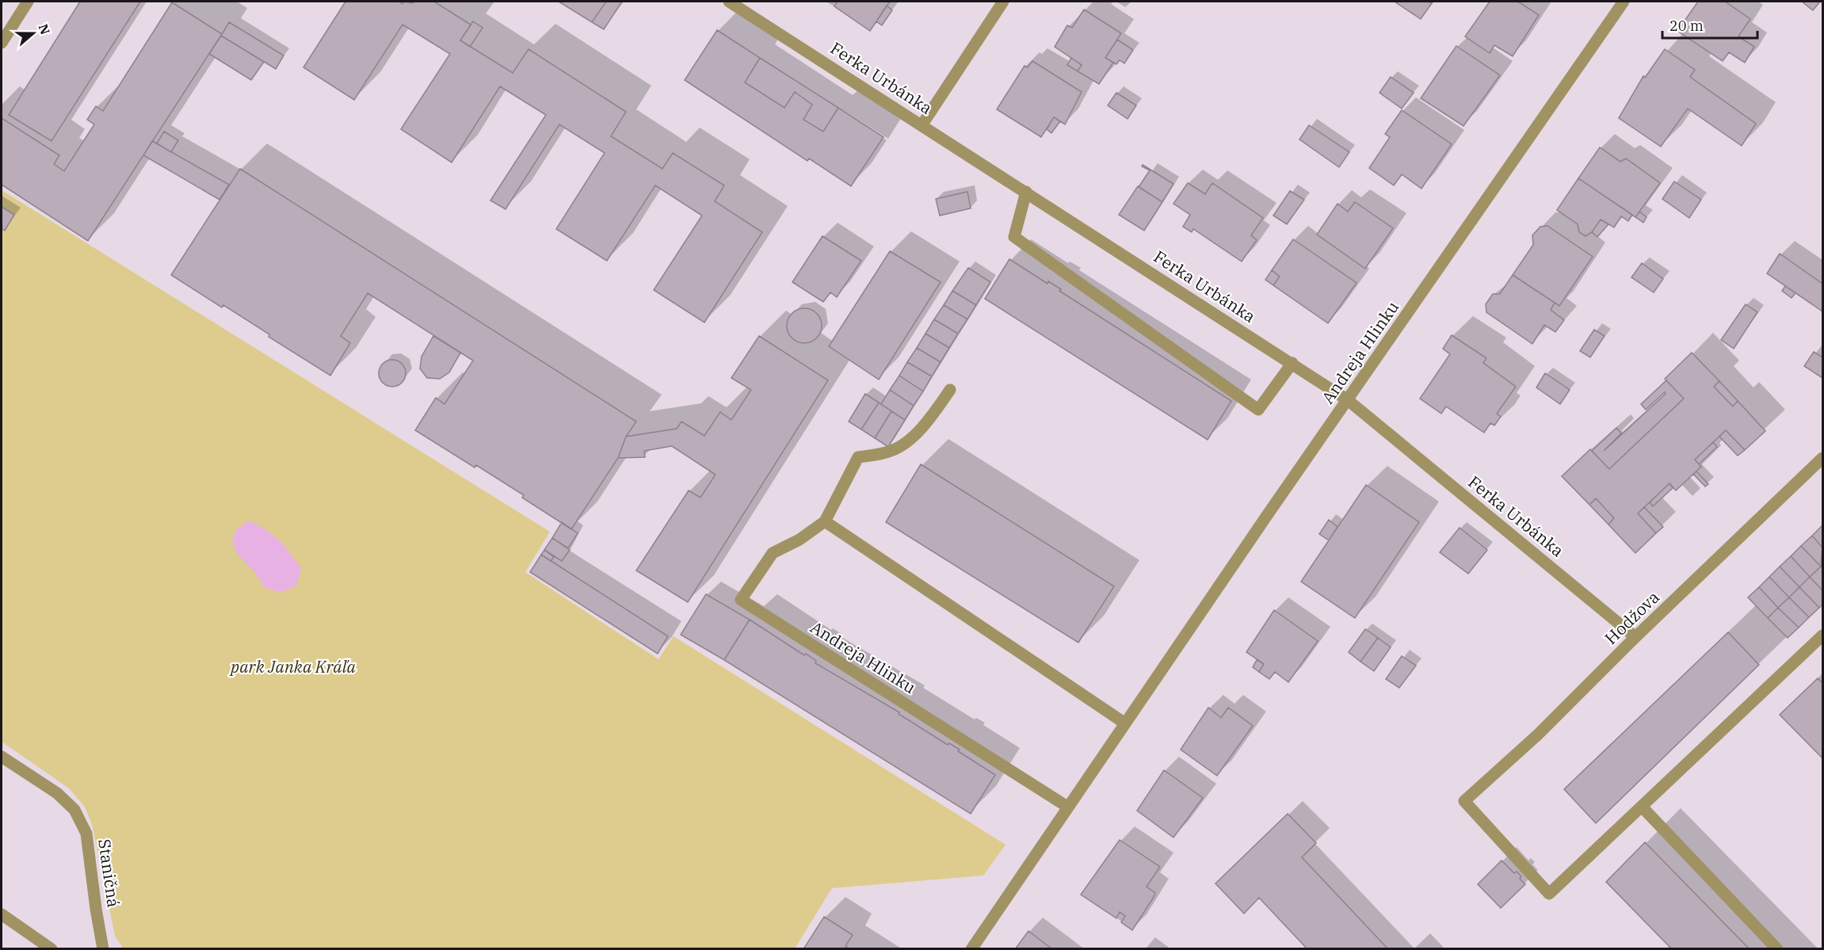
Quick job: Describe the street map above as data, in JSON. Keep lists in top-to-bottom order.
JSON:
{
  "streets": {
    "street": [
      "Ferka Urbánka",
      "Andreja Hlinku",
      "Hodžova",
      "Staničná"
    ]
  },
  "crossings": [
    ["Ferka Urbánka", "Andreja Hlinku"],
    ["Ferka Urbánka", "Hodžova"]
  ],
  "parks": ["park Janka Kráľa"],
  "scale_bar": "20 m",
  "north": "right"
}
